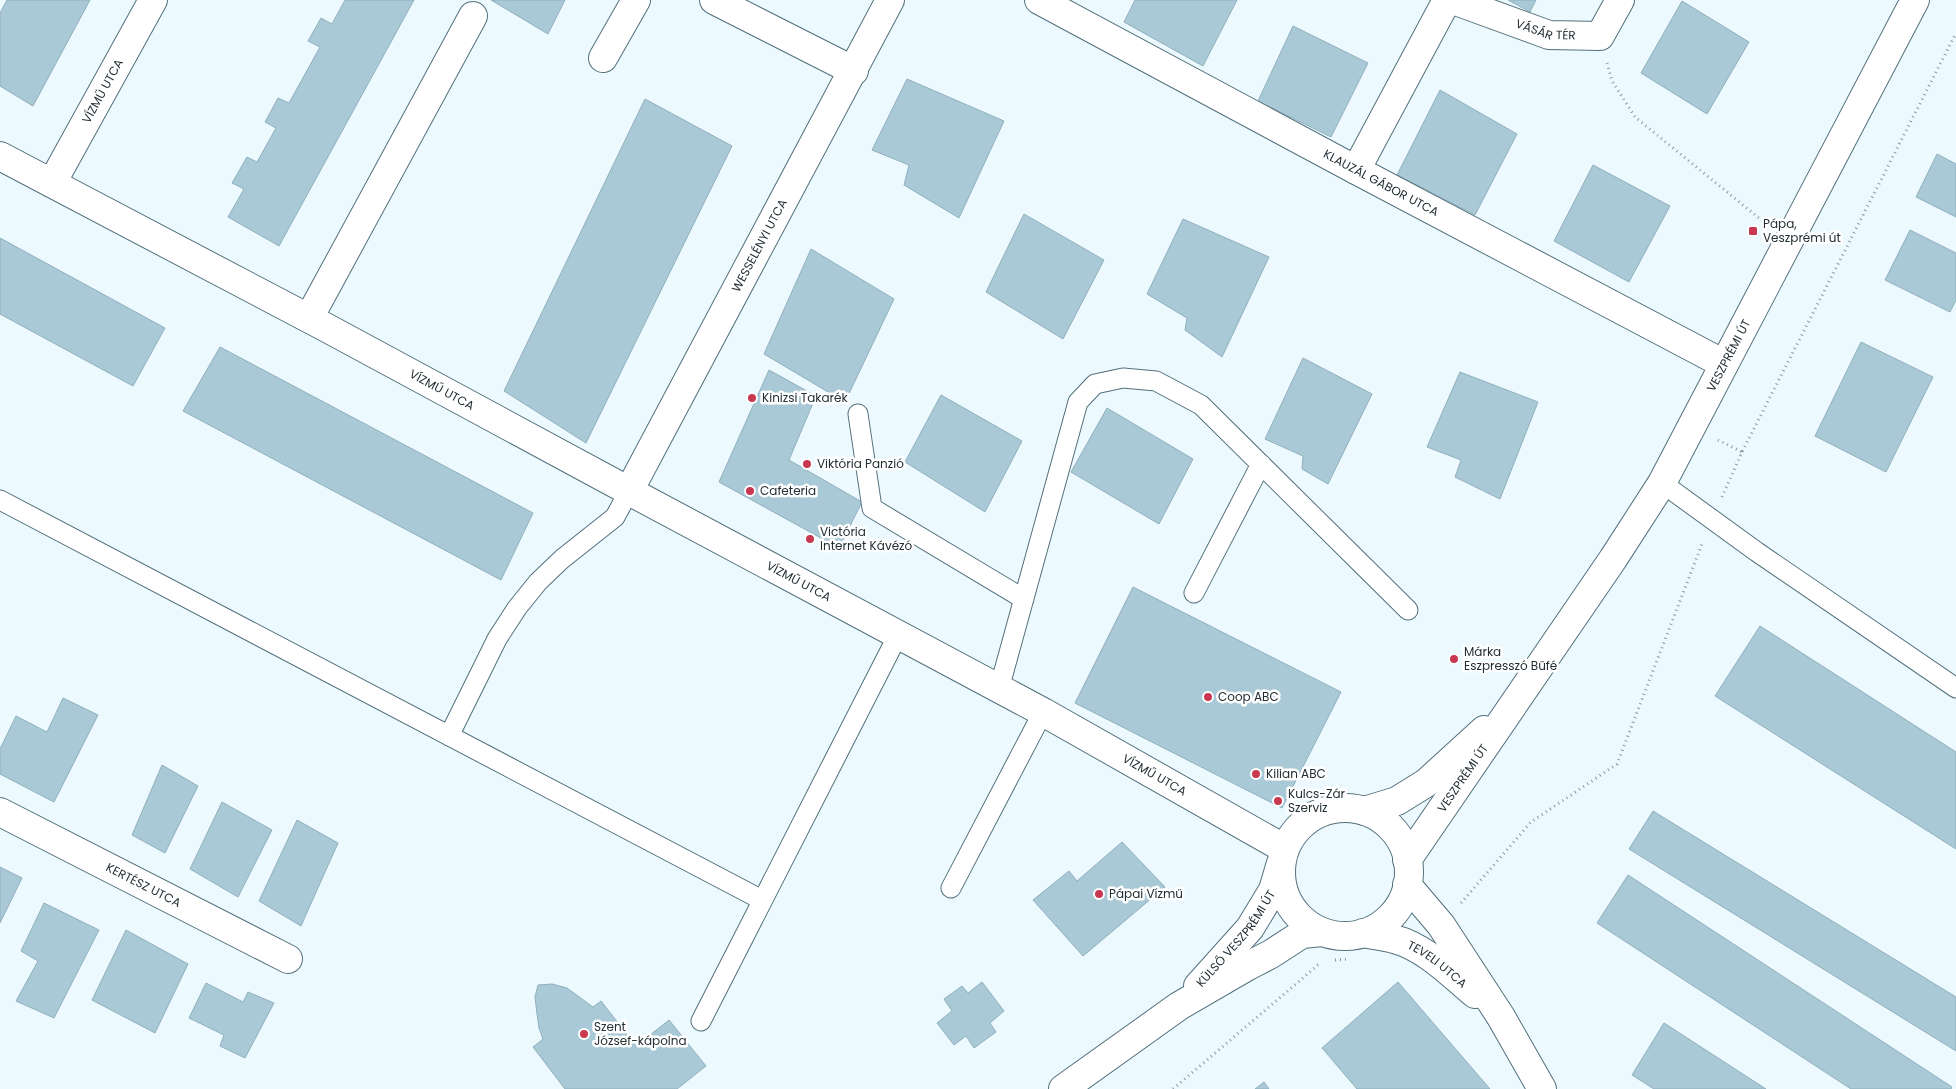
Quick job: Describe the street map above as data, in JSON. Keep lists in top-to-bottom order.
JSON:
{
  "streets": {
    "street": [
      "VÁSÁR TÉR",
      "VÍZMŰ UTCA",
      "KLAUZÁL GÁBOR UTCA",
      "WESSELÉNYI UTCA",
      "VESZPRÉMI ÚT",
      "KERTÉSZ UTCA",
      "KÜLSŐ VESZPRÉMI ÚT",
      "TEVELI UTCA"
    ]
  },
  "crossings": [
    ["VÍZMŰ UTCA", "WESSELÉNYI UTCA"],
    ["VÍZMŰ UTCA", "VESZPRÉMI ÚT"],
    ["VÍZMŰ UTCA", "KÜLSŐ VESZPRÉMI ÚT"],
    ["VÍZMŰ UTCA", "TEVELI UTCA"],
    ["KLAUZÁL GÁBOR UTCA", "VESZPRÉMI ÚT"],
    ["VESZPRÉMI ÚT", "KÜLSŐ VESZPRÉMI ÚT"],
    ["VESZPRÉMI ÚT", "TEVELI UTCA"],
    ["KÜLSŐ VESZPRÉMI ÚT", "TEVELI UTCA"]
  ],
  "places": {
    "transit": ["Pápa, Veszprémi út"],
    "other": [
      "Kinizsi Takarék",
      "Viktória Panzió",
      "Cafeteria",
      "Victória Internet Kávézó",
      "Márka Eszpresszó Büfé",
      "Coop ABC",
      "Kilian ABC",
      "Kulcs-Zár Szerviz",
      "Pápai Vízmű",
      "Szent József-kápolna"
    ]
  }
}
